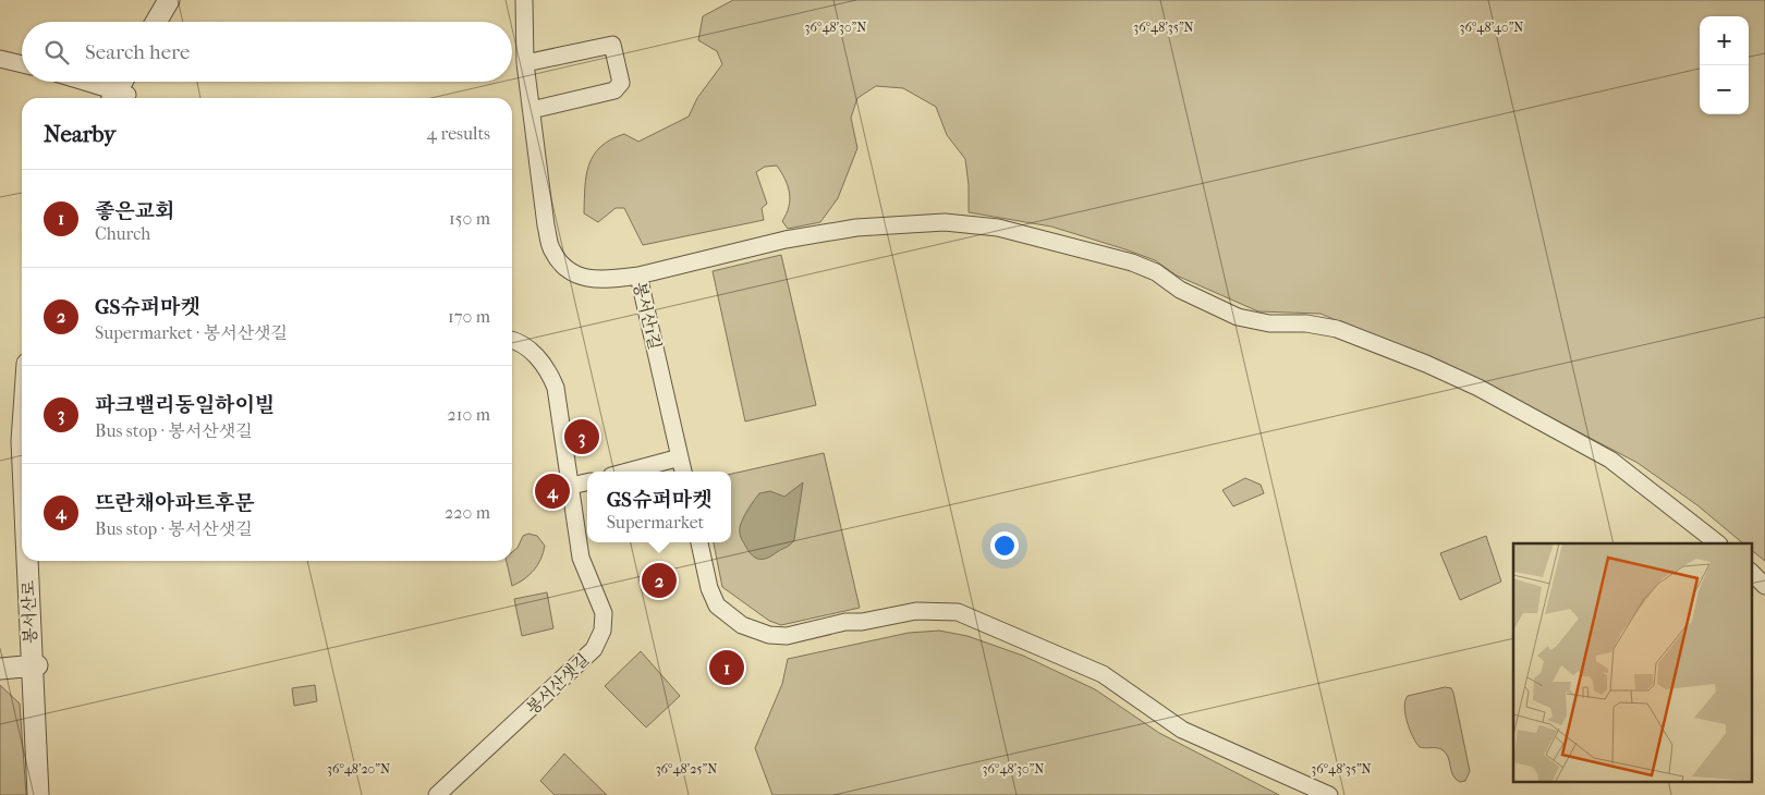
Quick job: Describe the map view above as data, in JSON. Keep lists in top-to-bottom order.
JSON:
{
  "streets": {
    "street": ["봉서산1길", "봉서산로", "봉서산샛길"]
  },
  "page": {
    "map_buttons": ["+", "−"],
    "search": "Search here",
    "heading": ["Nearby", "4 results"],
    "list": [
      {
        "mark": "1",
        "name": "좋은교회",
        "note": "Church",
        "value": "150 m"
      },
      {
        "mark": "2",
        "name": "GS슈퍼마켓",
        "note": "Supermarket · 봉서산샛길",
        "value": "170 m"
      },
      {
        "mark": "3",
        "name": "파크밸리동일하이빌",
        "note": "Bus stop · 봉서산샛길",
        "value": "210 m"
      },
      {
        "mark": "4",
        "name": "뜨란채아파트후문",
        "note": "Bus stop · 봉서산샛길",
        "value": "220 m"
      }
    ],
    "pins": [
      "3",
      "4",
      "2",
      "1"
    ],
    "popup": ["GS슈퍼마켓", "Supermarket"]
  },
  "coordinates": [
    "36°48'30\"N",
    "36°48'35\"N",
    "36°48'40\"N",
    "36°48'20\"N",
    "36°48'25\"N"
  ]
}
